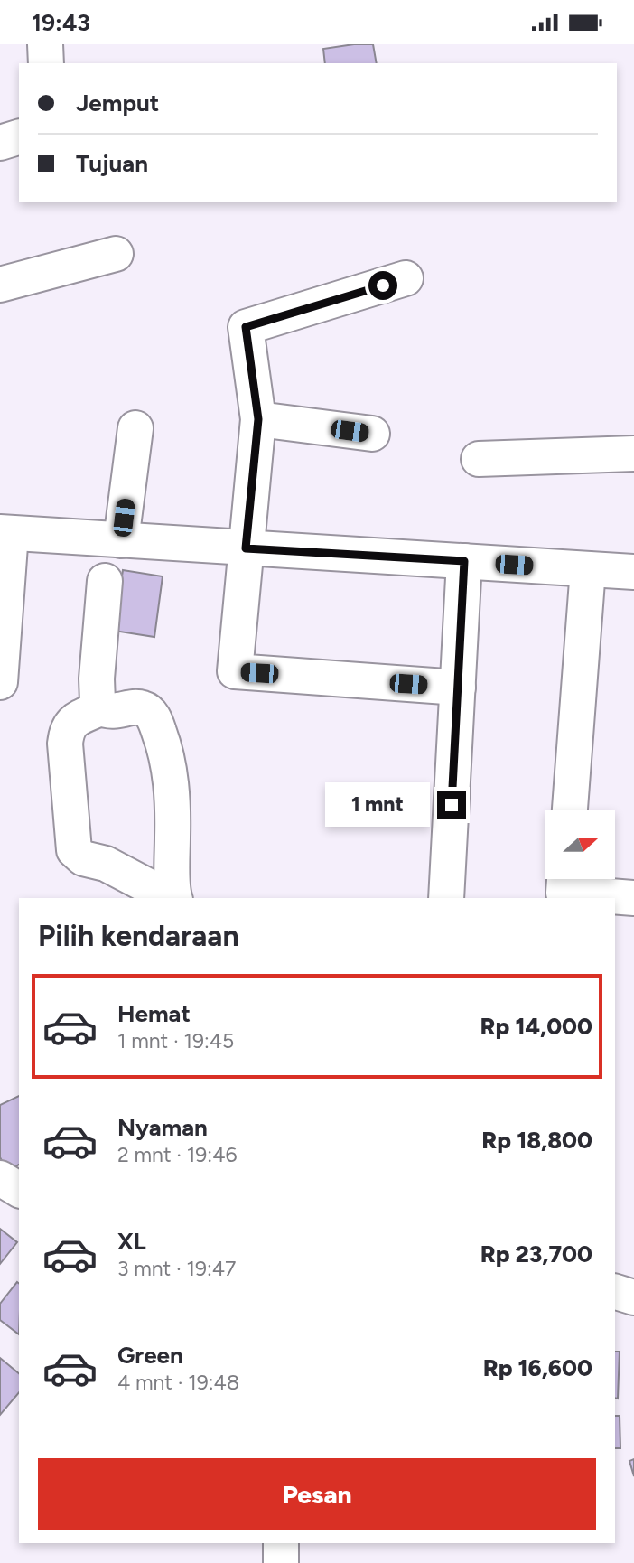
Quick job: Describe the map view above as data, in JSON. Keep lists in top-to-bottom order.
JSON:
{
  "north": "right",
  "page": {
    "status": "19:43",
    "banner": ["Jemput", "Tujuan"],
    "bubble": "1 mnt",
    "heading": "Pilih kendaraan",
    "list": [
      {
        "name": "Hemat",
        "note": "1 mnt · 19:45",
        "value": "Rp 14,000"
      },
      {
        "name": "Nyaman",
        "note": "2 mnt · 19:46",
        "value": "Rp 18,800"
      },
      {
        "name": "XL",
        "note": "3 mnt · 19:47",
        "value": "Rp 23,700"
      },
      {
        "name": "Green",
        "note": "4 mnt · 19:48",
        "value": "Rp 16,600"
      }
    ],
    "buttons": "Pesan"
  }
}
